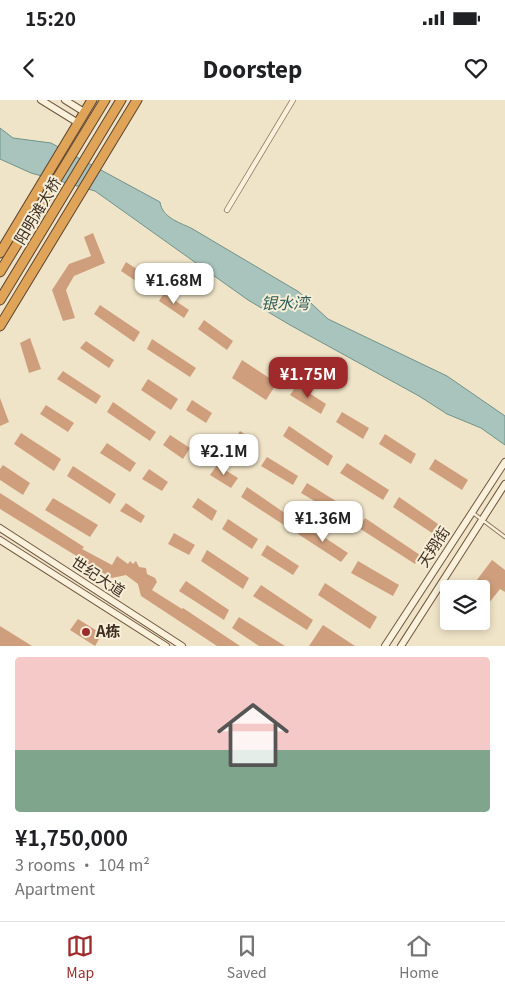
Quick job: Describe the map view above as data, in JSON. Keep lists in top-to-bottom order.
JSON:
{
  "streets": {
    "highway": ["阳明滩大桥"],
    "main road": ["天翔街", "世纪大道"]
  },
  "water": ["银水湾"],
  "places": ["A栋"],
  "page": {
    "status": "15:20",
    "header": "Doorstep",
    "price": [
      "¥1.68M",
      "¥1.75M",
      "¥2.1M",
      "¥1.36M"
    ],
    "list": [
      {
        "name": "¥1,750,000",
        "note": "3 rooms · 104 m² · Apartment"
      }
    ],
    "tabs": ["Map", "Saved", "Home"]
  }
}
